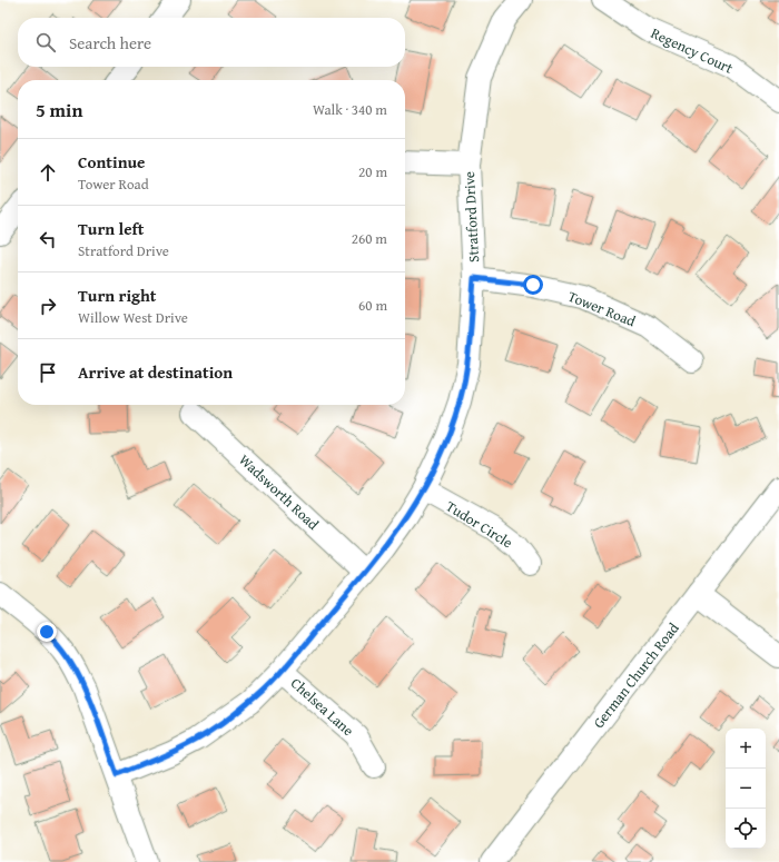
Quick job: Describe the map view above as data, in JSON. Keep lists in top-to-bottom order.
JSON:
{
  "streets": {
    "street": [
      "Regency Court",
      "Stratford Drive",
      "Tower Road",
      "Wadsworth Road",
      "Tudor Circle",
      "German Church Road",
      "Chelsea Lane"
    ]
  },
  "crossings": [
    ["Stratford Drive", "Tower Road"],
    ["Stratford Drive", "Wadsworth Road"],
    ["Stratford Drive", "Tudor Circle"],
    ["Stratford Drive", "Chelsea Lane"]
  ],
  "page": {
    "search": "Search here",
    "heading": ["5 min", "Walk · 340 m"],
    "list": [
      ["Continue", "Tower Road", "20 m"],
      ["Turn left", "Stratford Drive", "260 m"],
      ["Turn right", "Willow West Drive", "60 m"],
      "Arrive at destination"
    ],
    "map_buttons": ["+", "−"]
  }
}
